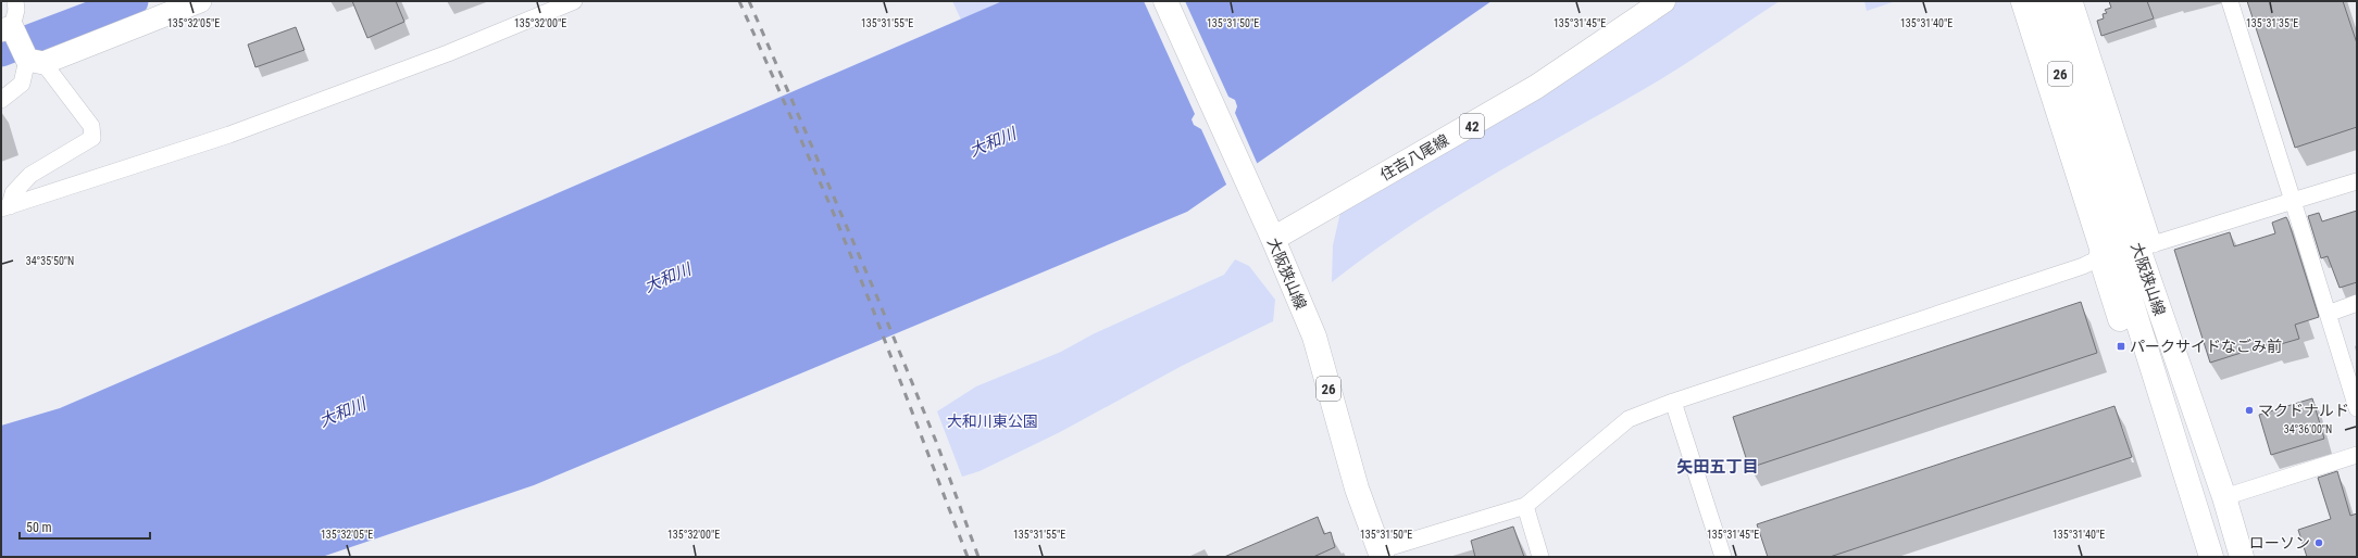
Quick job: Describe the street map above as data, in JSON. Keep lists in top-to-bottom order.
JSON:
{
  "streets": {
    "main road": [
      "26",
      "42",
      "住吉八尾線",
      "大阪狭山線"
    ]
  },
  "crossings": [
    ["住吉八尾線", "大阪狭山線"]
  ],
  "districts": ["矢田五丁目"],
  "water": ["大和川"],
  "parks": ["大和川東公園"],
  "places": {
    "transit": ["パークサイドなごみ前"],
    "other": ["マクドナルド", "ローソン"]
  },
  "scale_bar": "50 m",
  "coordinates": [
    "135°32'05\"E",
    "135°32'00\"E",
    "135°31'55\"E",
    "135°31'50\"E",
    "135°31'45\"E",
    "135°31'40\"E",
    "135°31'35\"E",
    "34°35'50\"N",
    "34°36'00\"N"
  ]
}
